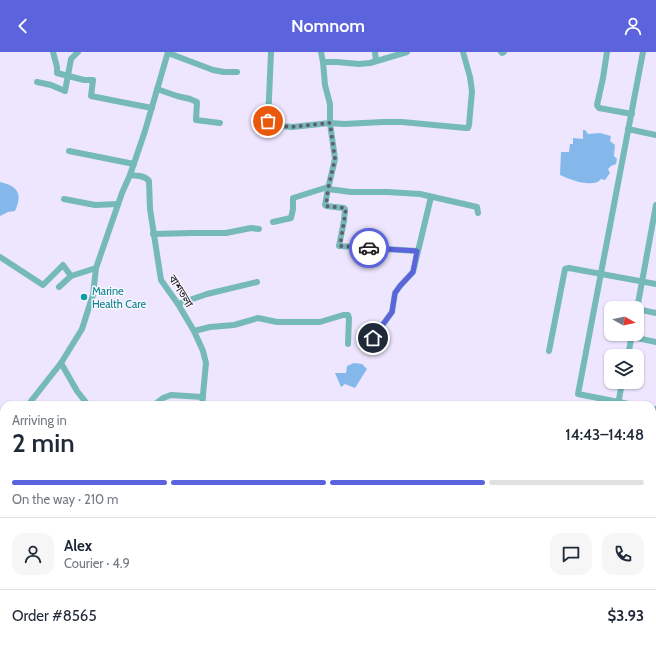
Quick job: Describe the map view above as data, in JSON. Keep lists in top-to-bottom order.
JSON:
{
  "streets": {
    "street": ["বাশতলা"]
  },
  "places": ["Marine Health Care"],
  "north": "right",
  "page": {
    "header": "Nomnom",
    "heading": ["2 min", "Arriving in", "14:43–14:48"],
    "panel": [
      "Alex",
      "Courier · 4.9",
      "Order #8565",
      "$3.93"
    ],
    "bar": "On the way · 210 m"
  }
}
